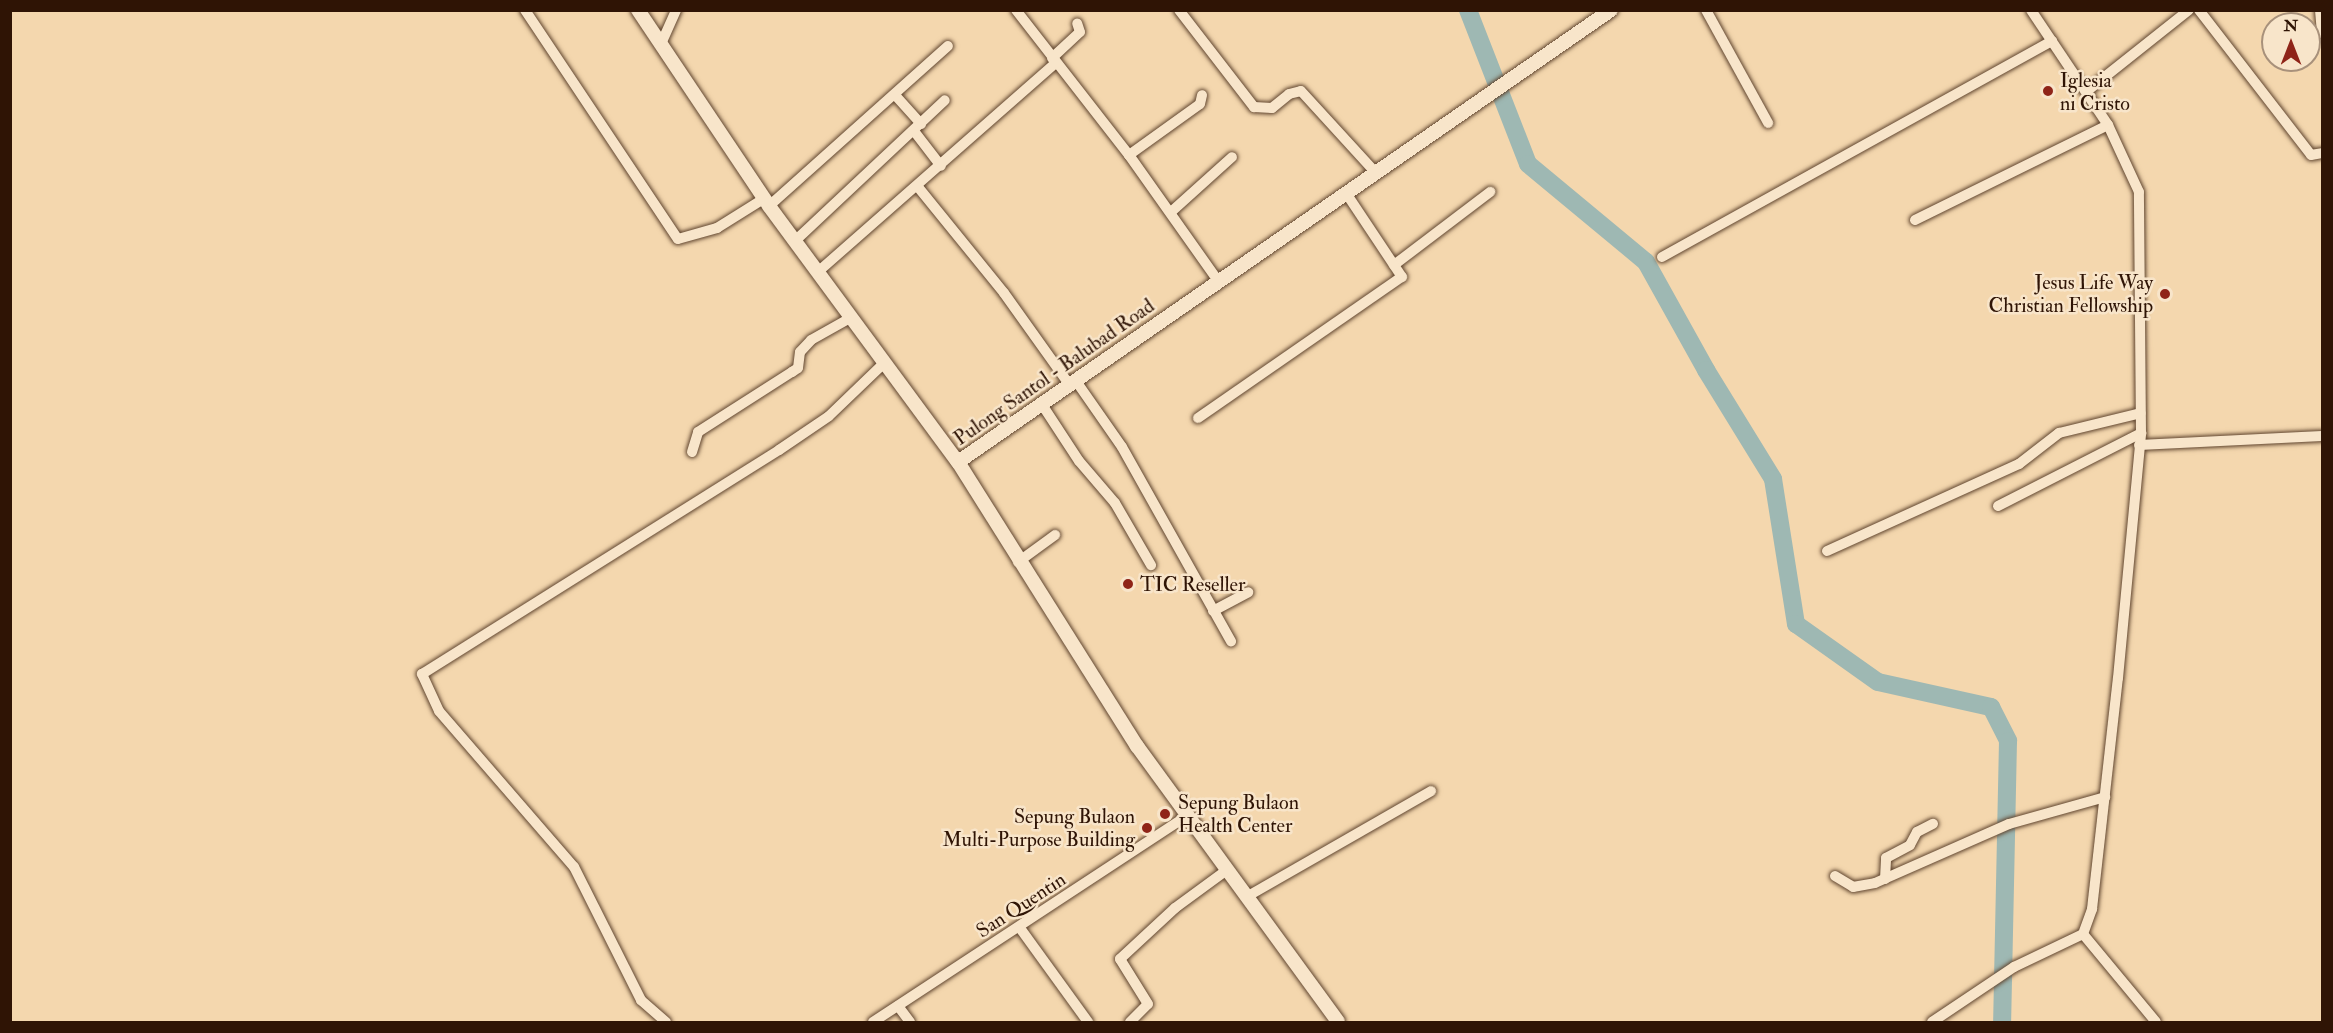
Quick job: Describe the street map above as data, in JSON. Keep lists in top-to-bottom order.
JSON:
{
  "streets": {
    "street": ["Pulong Santol - Balubad Road", "San Quentin"]
  },
  "crossings": [
    ["Pulong Santol - Balubad Road", "San Quentin"]
  ],
  "places": [
    "Iglesia ni Cristo",
    "Jesus Life Way Christian Fellowship",
    "TIC Reseller",
    "Sepung Bulaon Health Center",
    "Sepung Bulaon Multi-Purpose Building"
  ],
  "north": "top"
}
